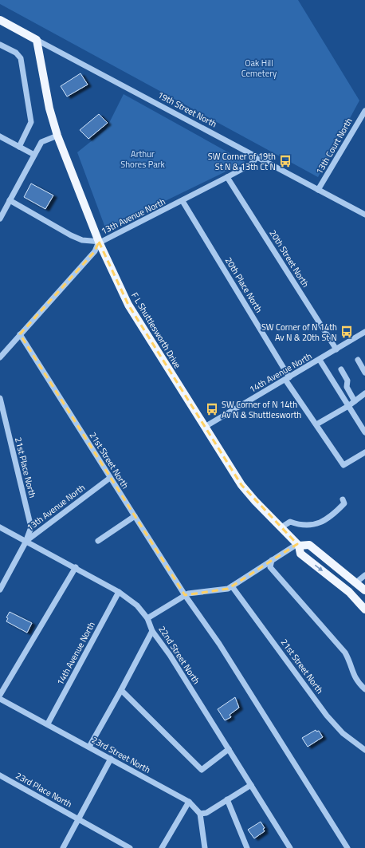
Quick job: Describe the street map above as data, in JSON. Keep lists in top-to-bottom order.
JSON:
{
  "streets": {
    "main road": ["19th Street North", "F L Shuttlesworth Drive"],
    "street": [
      "13th Court North",
      "13th Avenue North",
      "20th Street North",
      "20th Place North",
      "14th Avenue North",
      "21st Street North",
      "21st Place North",
      "22nd Street North",
      "23rd Street North",
      "23rd Place North"
    ]
  },
  "crossings": [
    ["19th Street North", "13th Court North"],
    ["19th Street North", "13th Avenue North"],
    ["19th Street North", "F L Shuttlesworth Drive"],
    ["13th Avenue North", "20th Street North"],
    ["13th Avenue North", "20th Place North"],
    ["13th Avenue North", "F L Shuttlesworth Drive"],
    ["13th Avenue North", "21st Street North"],
    ["13th Avenue North", "21st Place North"],
    ["13th Avenue North", "22nd Street North"],
    ["20th Street North", "14th Avenue North"],
    ["20th Place North", "14th Avenue North"],
    ["F L Shuttlesworth Drive", "14th Avenue North"],
    ["14th Avenue North", "22nd Street North"],
    ["14th Avenue North", "23rd Street North"],
    ["21st Place North", "22nd Street North"]
  ],
  "parks": ["Oak Hill Cemetery", "Arthur Shores Park"],
  "places": {
    "bus stop": ["SW Corner of 19th St N & 13th Ct N", "SW Corner of N 14th Av N & 20th St N", "SW Corner of N 14th Av N & Shuttlesworth"]
  }
}
